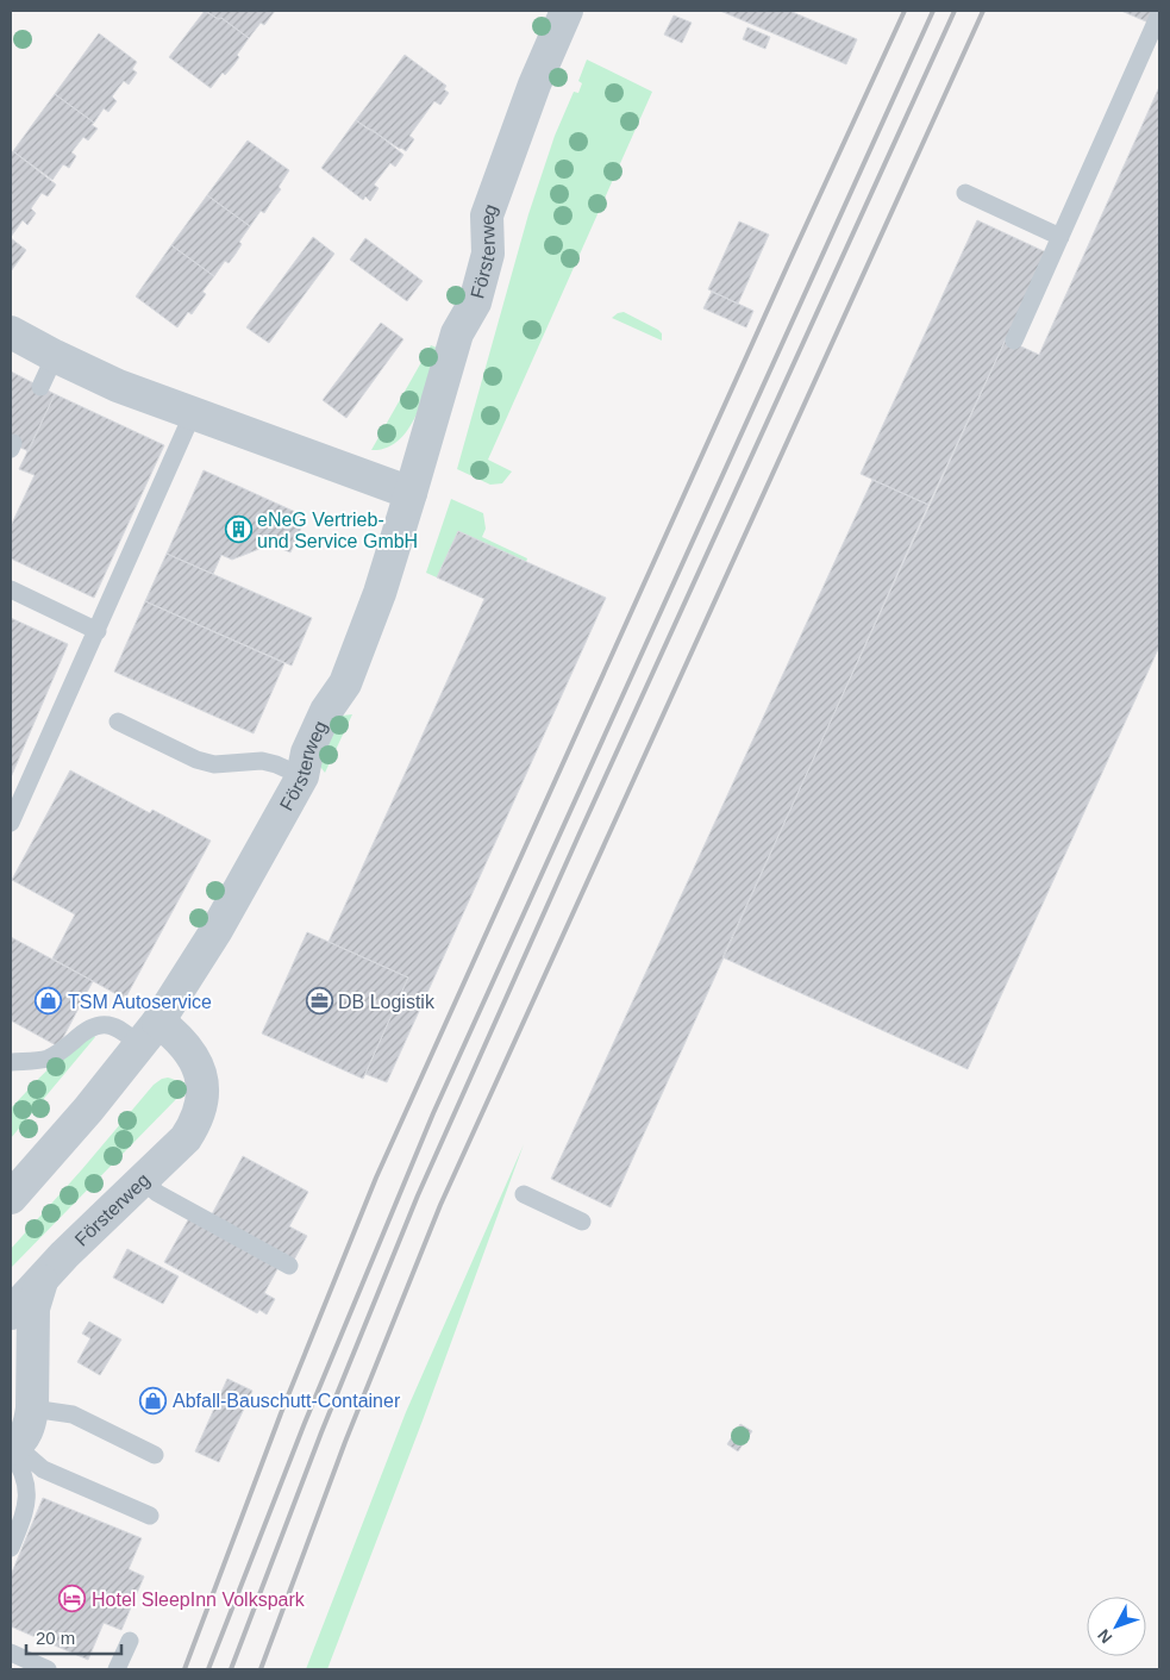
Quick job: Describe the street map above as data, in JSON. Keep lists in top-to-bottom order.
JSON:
{
  "streets": {
    "street": ["Försterweg"]
  },
  "places": {
    "building": ["eNeG Vertrieb- und Service GmbH"],
    "shop": ["TSM Autoservice", "Abfall-Bauschutt-Container"],
    "office": ["DB Logistik"],
    "hotel": ["Hotel SleepInn Volkspark"]
  },
  "scale_bar": "20 m",
  "north": "bottom left"
}
